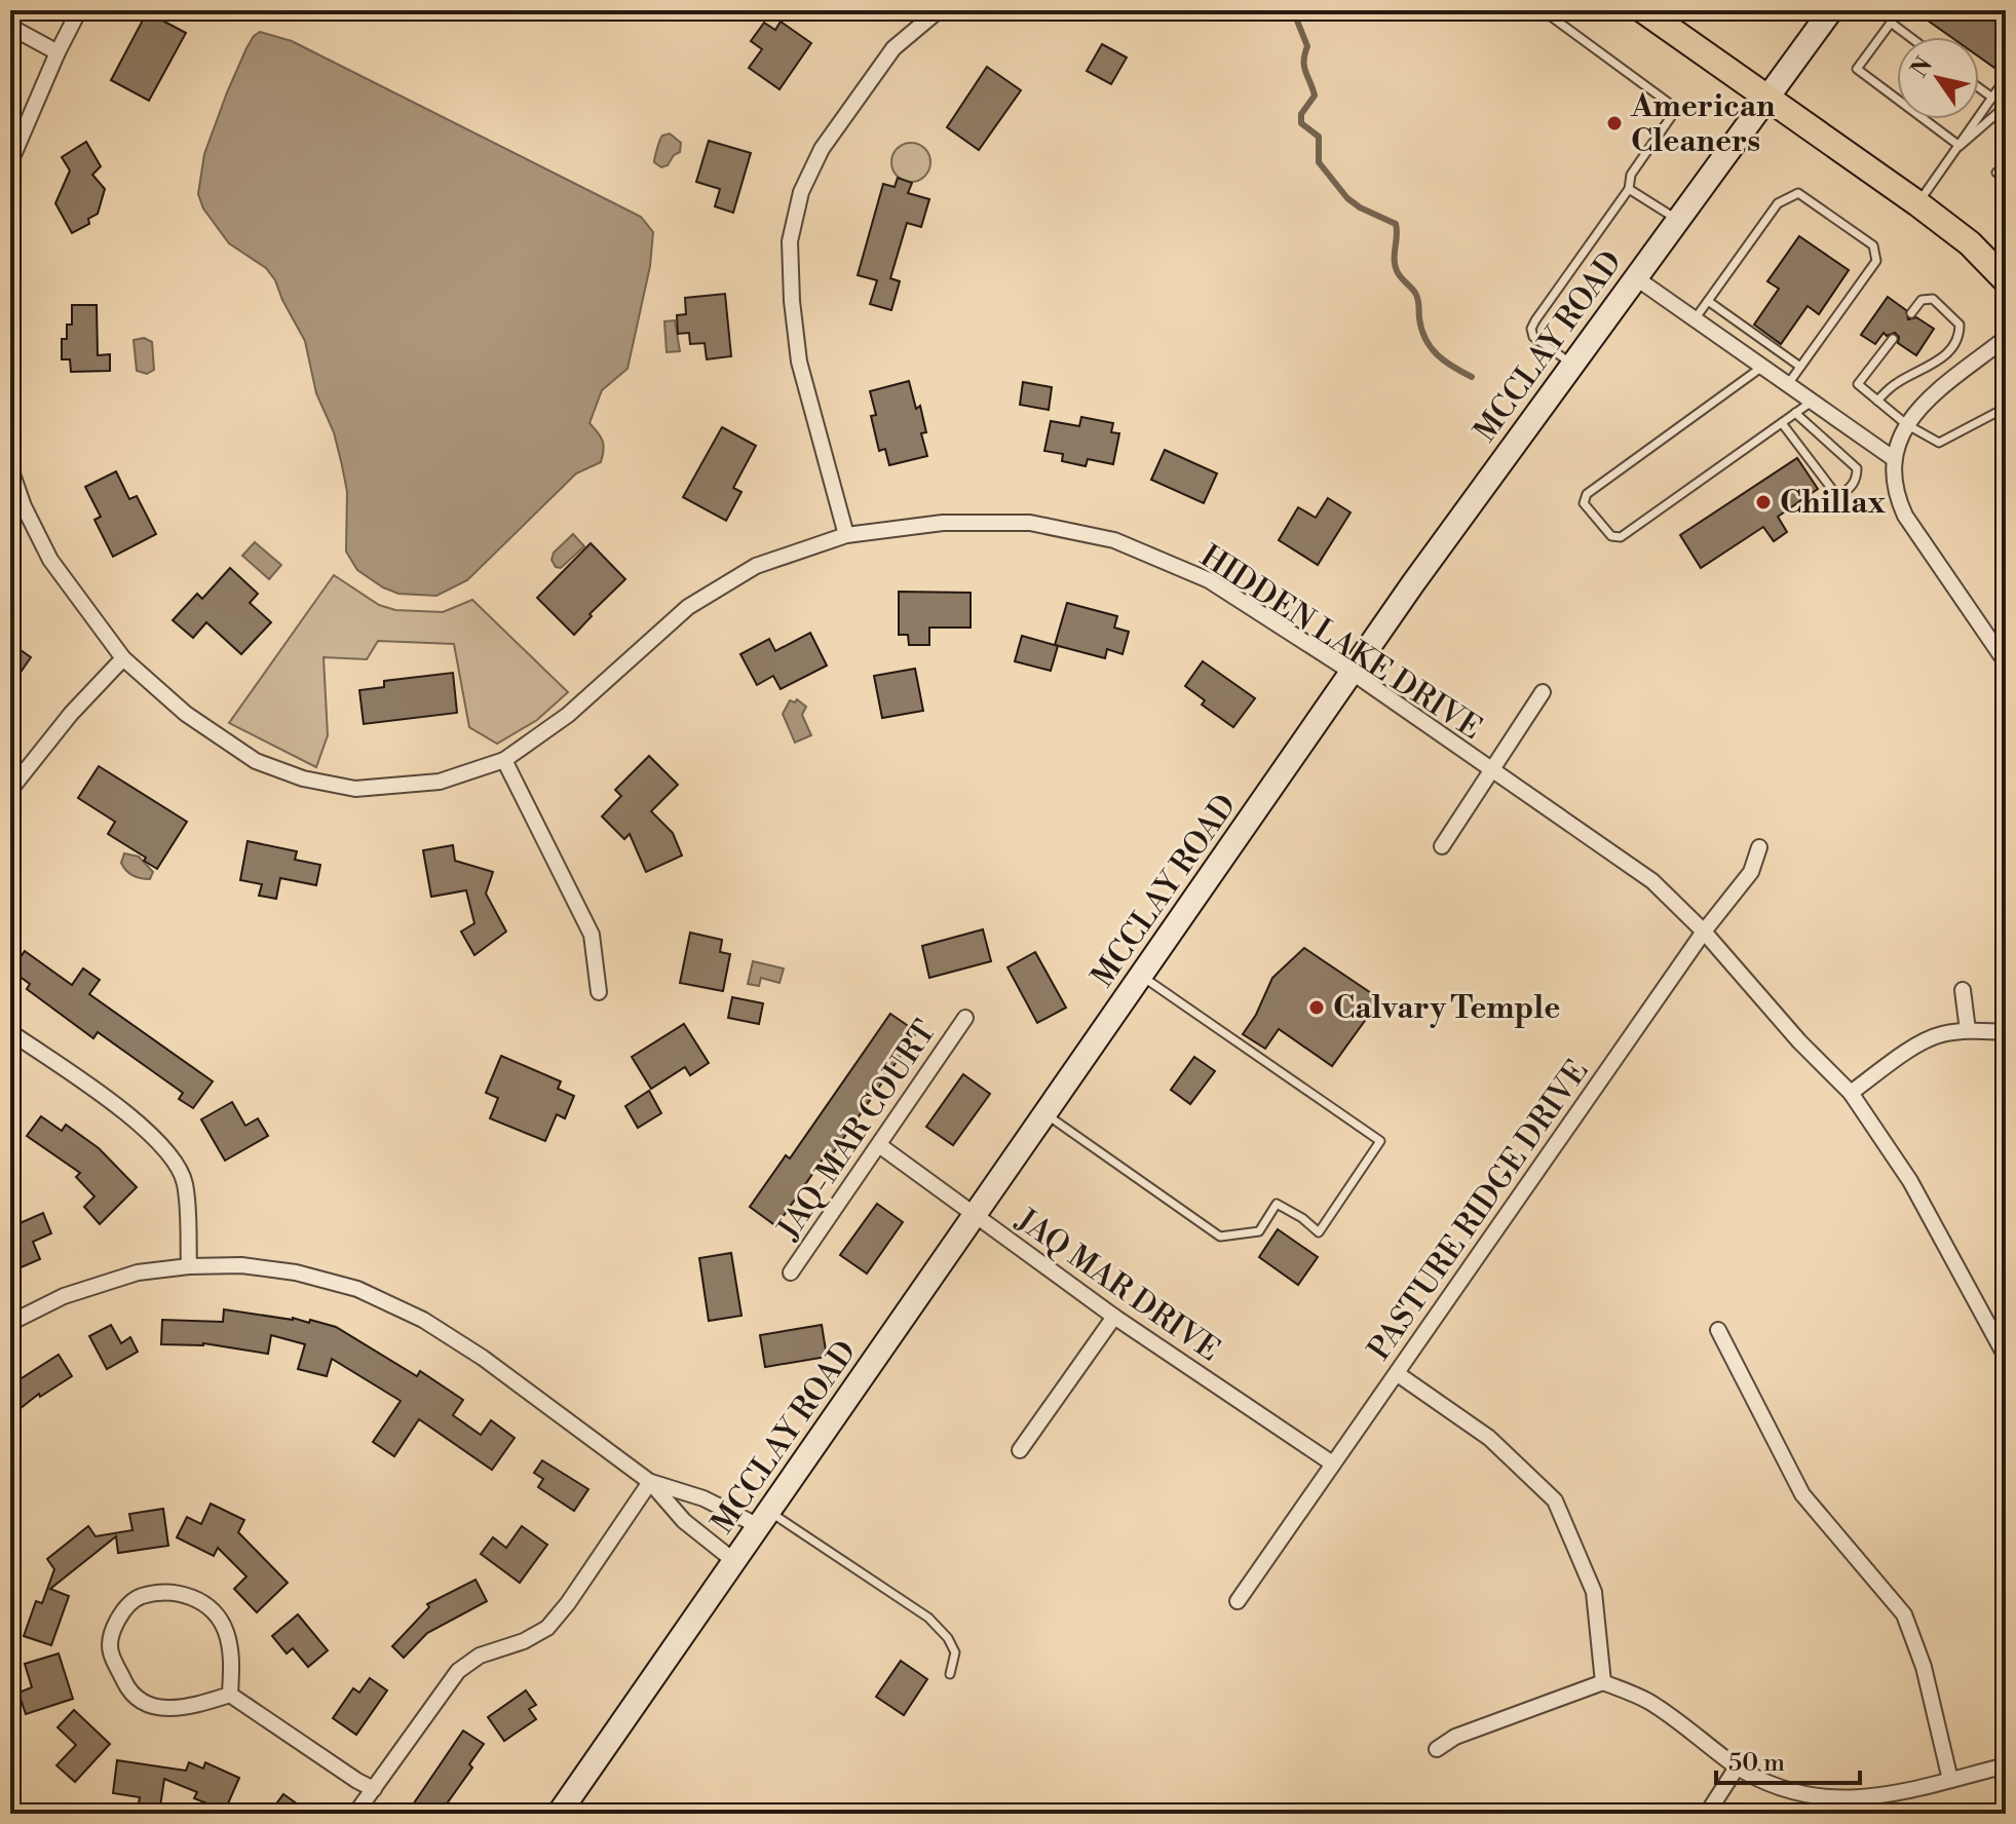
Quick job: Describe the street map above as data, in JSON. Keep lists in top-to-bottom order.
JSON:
{
  "streets": {
    "main road": ["MCCLAY ROAD"],
    "street": [
      "HIDDEN LAKE DRIVE",
      "JAQ-MAR COURT",
      "PASTURE RIDGE DRIVE",
      "JAQ MAR DRIVE"
    ]
  },
  "crossings": [
    ["MCCLAY ROAD", "HIDDEN LAKE DRIVE"],
    ["MCCLAY ROAD", "JAQ MAR DRIVE"],
    ["HIDDEN LAKE DRIVE", "PASTURE RIDGE DRIVE"],
    ["JAQ-MAR COURT", "JAQ MAR DRIVE"],
    ["PASTURE RIDGE DRIVE", "JAQ MAR DRIVE"]
  ],
  "places": ["American Cleaners", "Chillax", "Calvary Temple"],
  "scale_bar": "50 m",
  "north": "top left"
}
